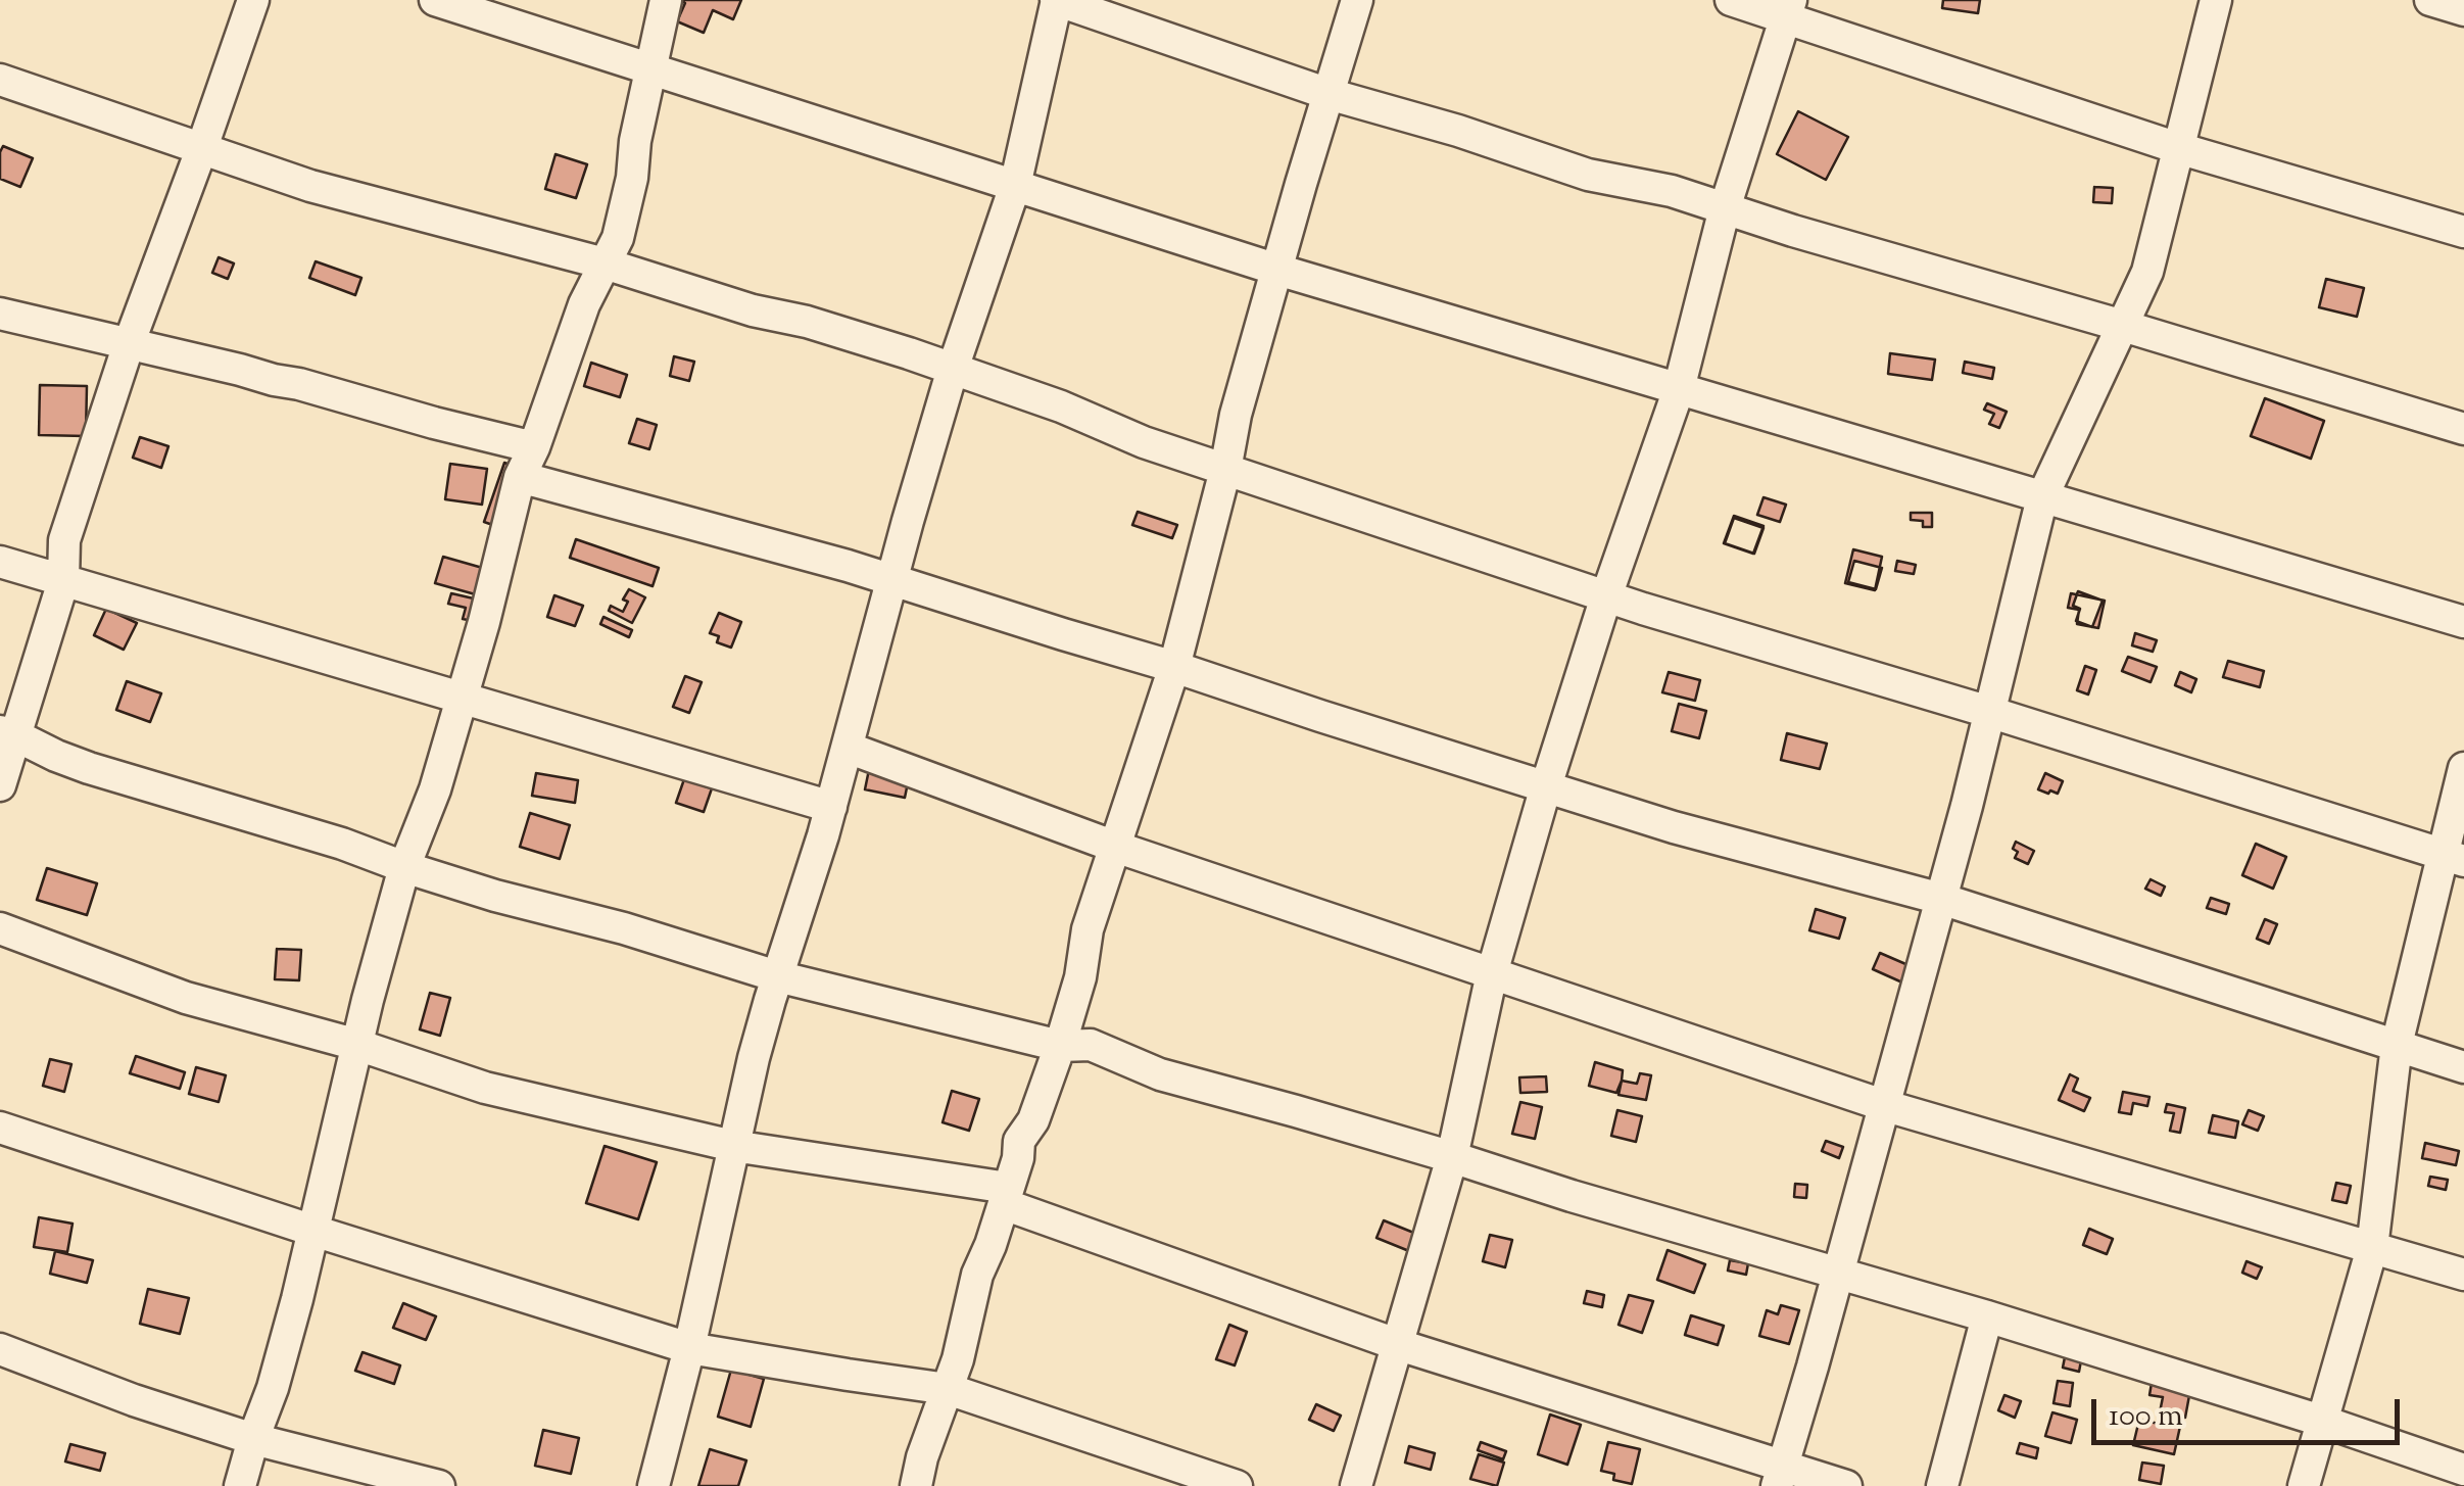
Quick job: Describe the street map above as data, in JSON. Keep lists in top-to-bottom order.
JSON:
{
  "scale_bar": "100 m"
}
